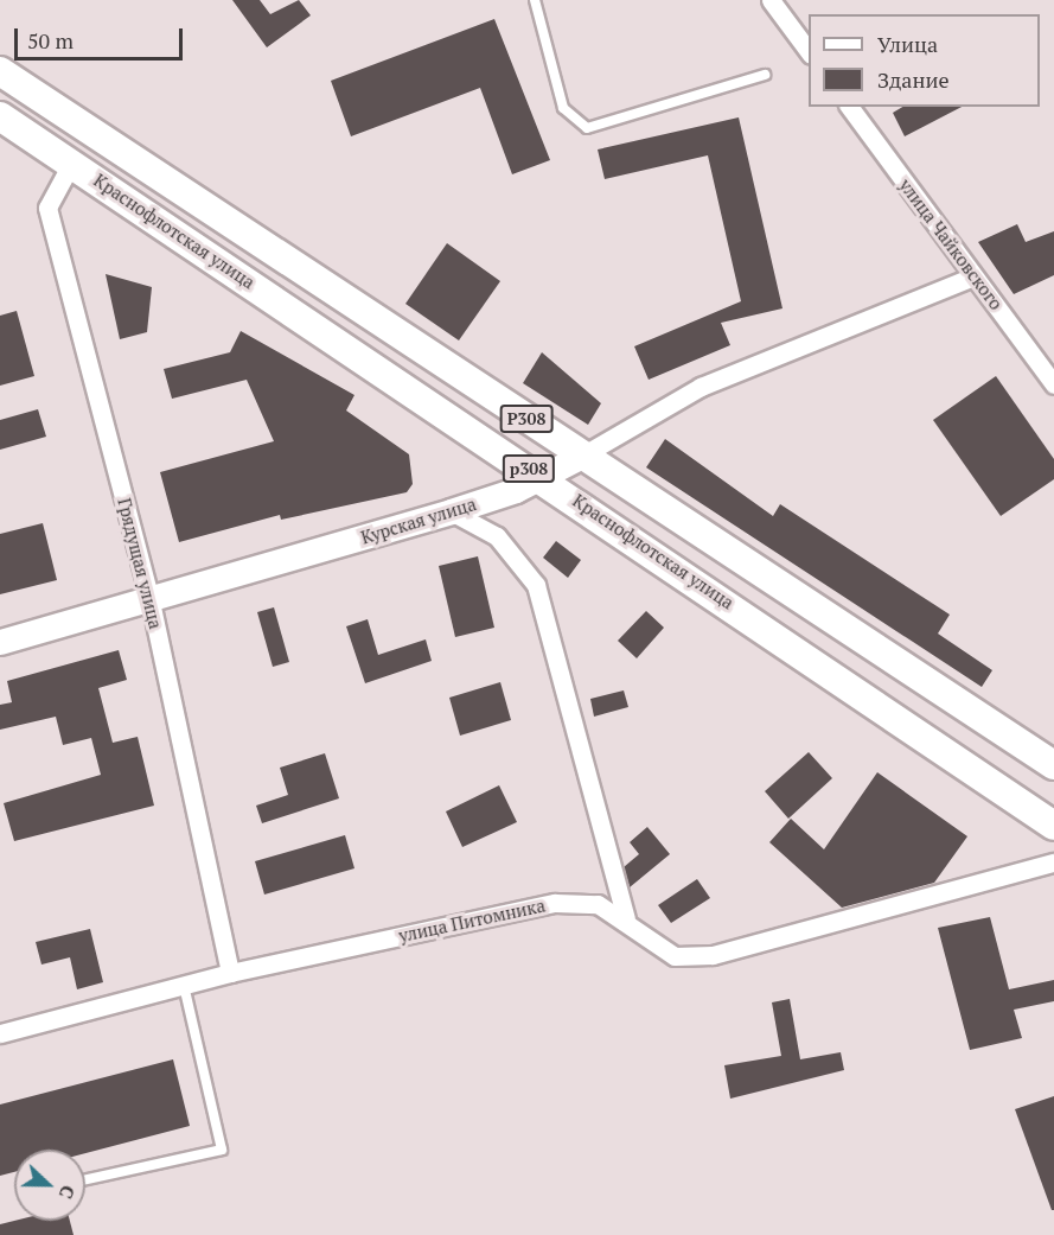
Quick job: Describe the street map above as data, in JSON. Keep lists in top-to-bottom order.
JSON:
{
  "streets": {
    "main road": ["Краснофлотская улица", "P308", "p308"],
    "street": [
      "улица Чайковского",
      "Курская улица",
      "Грядущая улица",
      "улица Питомника"
    ]
  },
  "crossings": [
    ["Краснофлотская улица", "Курская улица"],
    ["Краснофлотская улица", "Грядущая улица"],
    ["улица Чайковского", "Курская улица"],
    ["Курская улица", "Грядущая улица"],
    ["Грядущая улица", "улица Питомника"]
  ],
  "legend": ["Улица", "Здание"],
  "scale_bar": "50 m",
  "north": "right"
}
